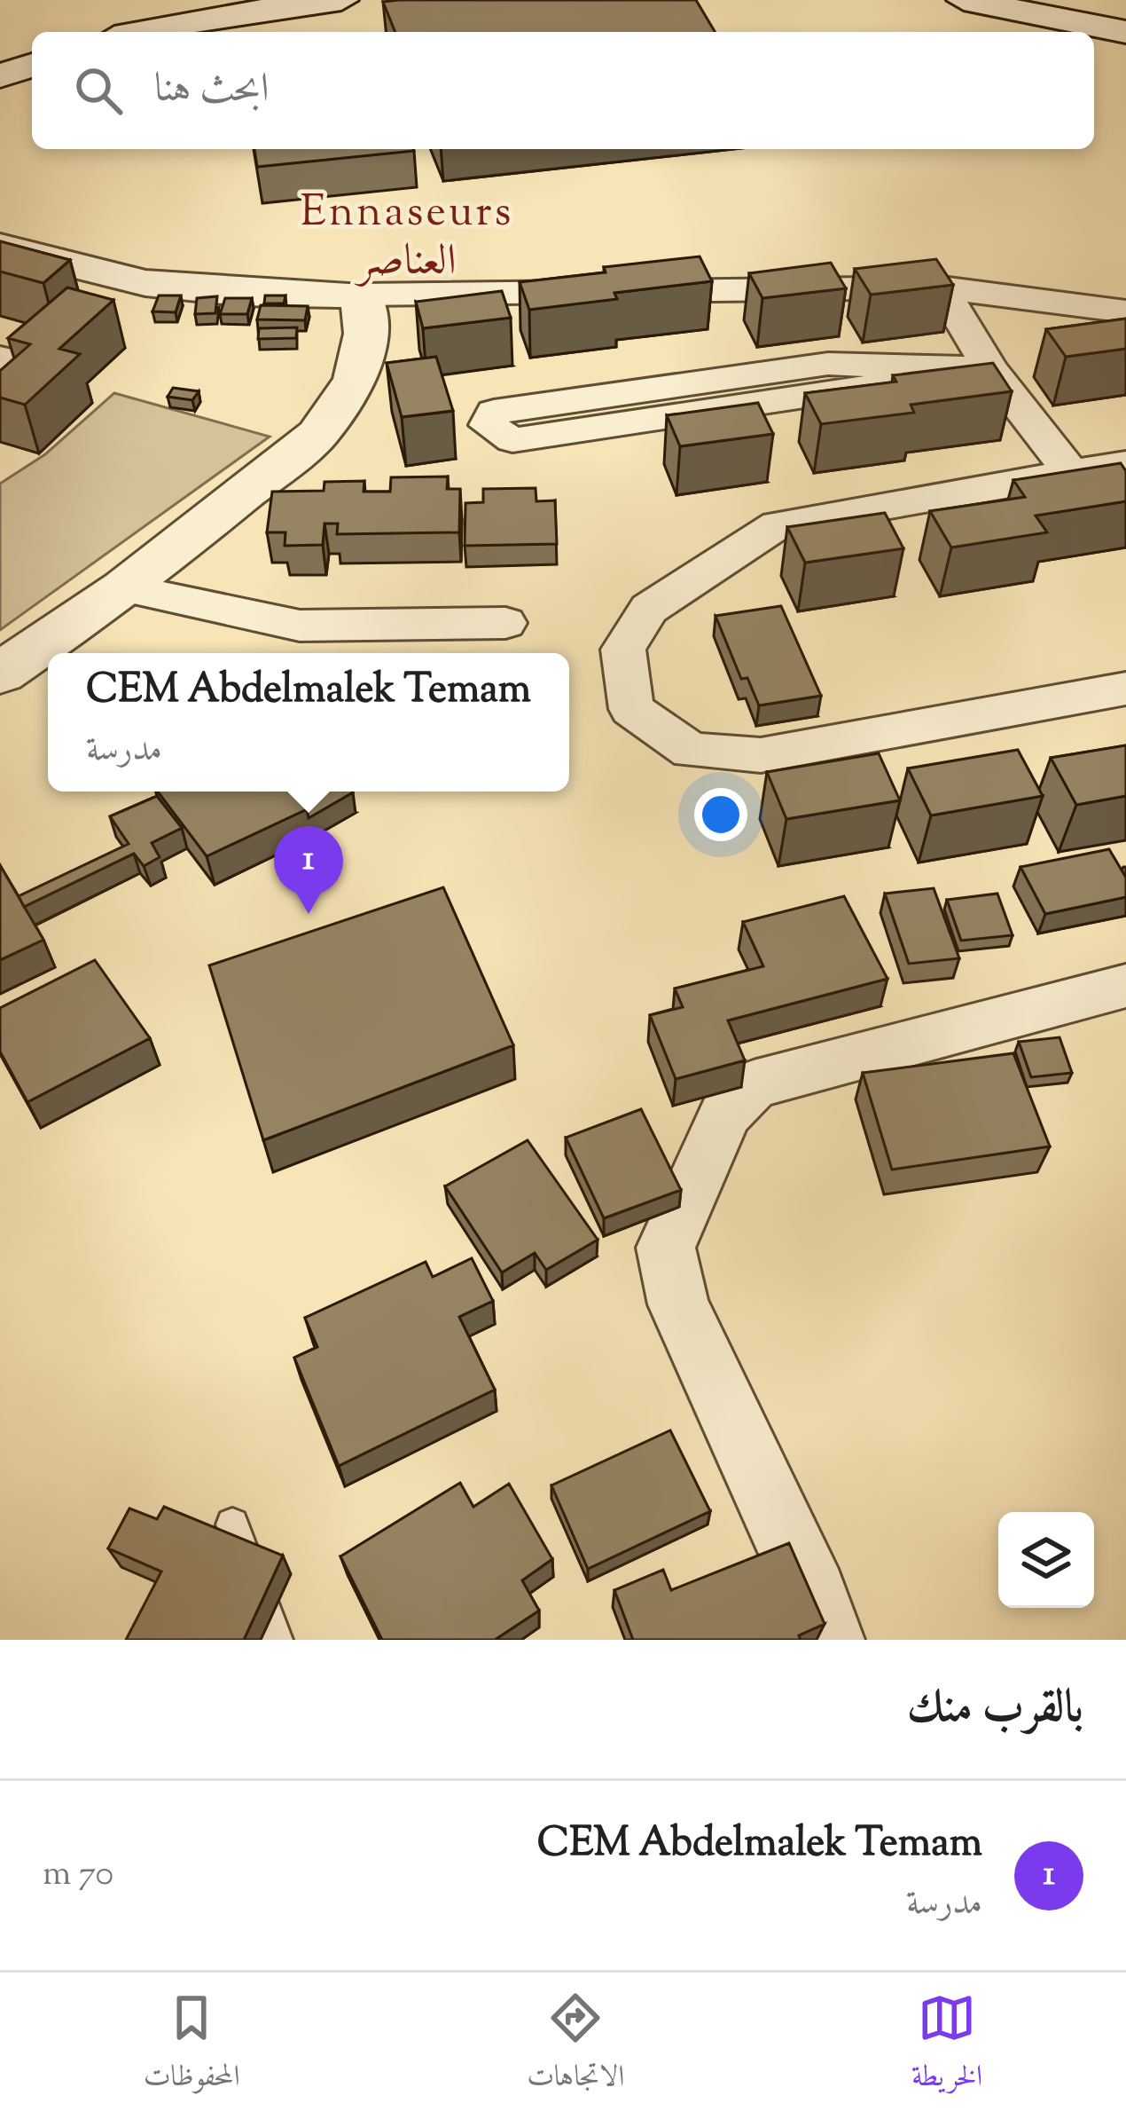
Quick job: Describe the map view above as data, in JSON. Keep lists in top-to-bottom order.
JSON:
{
  "districts": ["Ennaseurs العناصر"],
  "page": {
    "search": "ابحث هنا",
    "popup": ["CEM Abdelmalek Temam", "مدرسة"],
    "pins": "1",
    "heading": "بالقرب منك",
    "list": [
      {
        "mark": "1",
        "name": "CEM Abdelmalek Temam",
        "note": "مدرسة",
        "value": "70 m"
      }
    ],
    "nav": ["الخريطة", "الاتجاهات", "المحفوظات"]
  }
}
